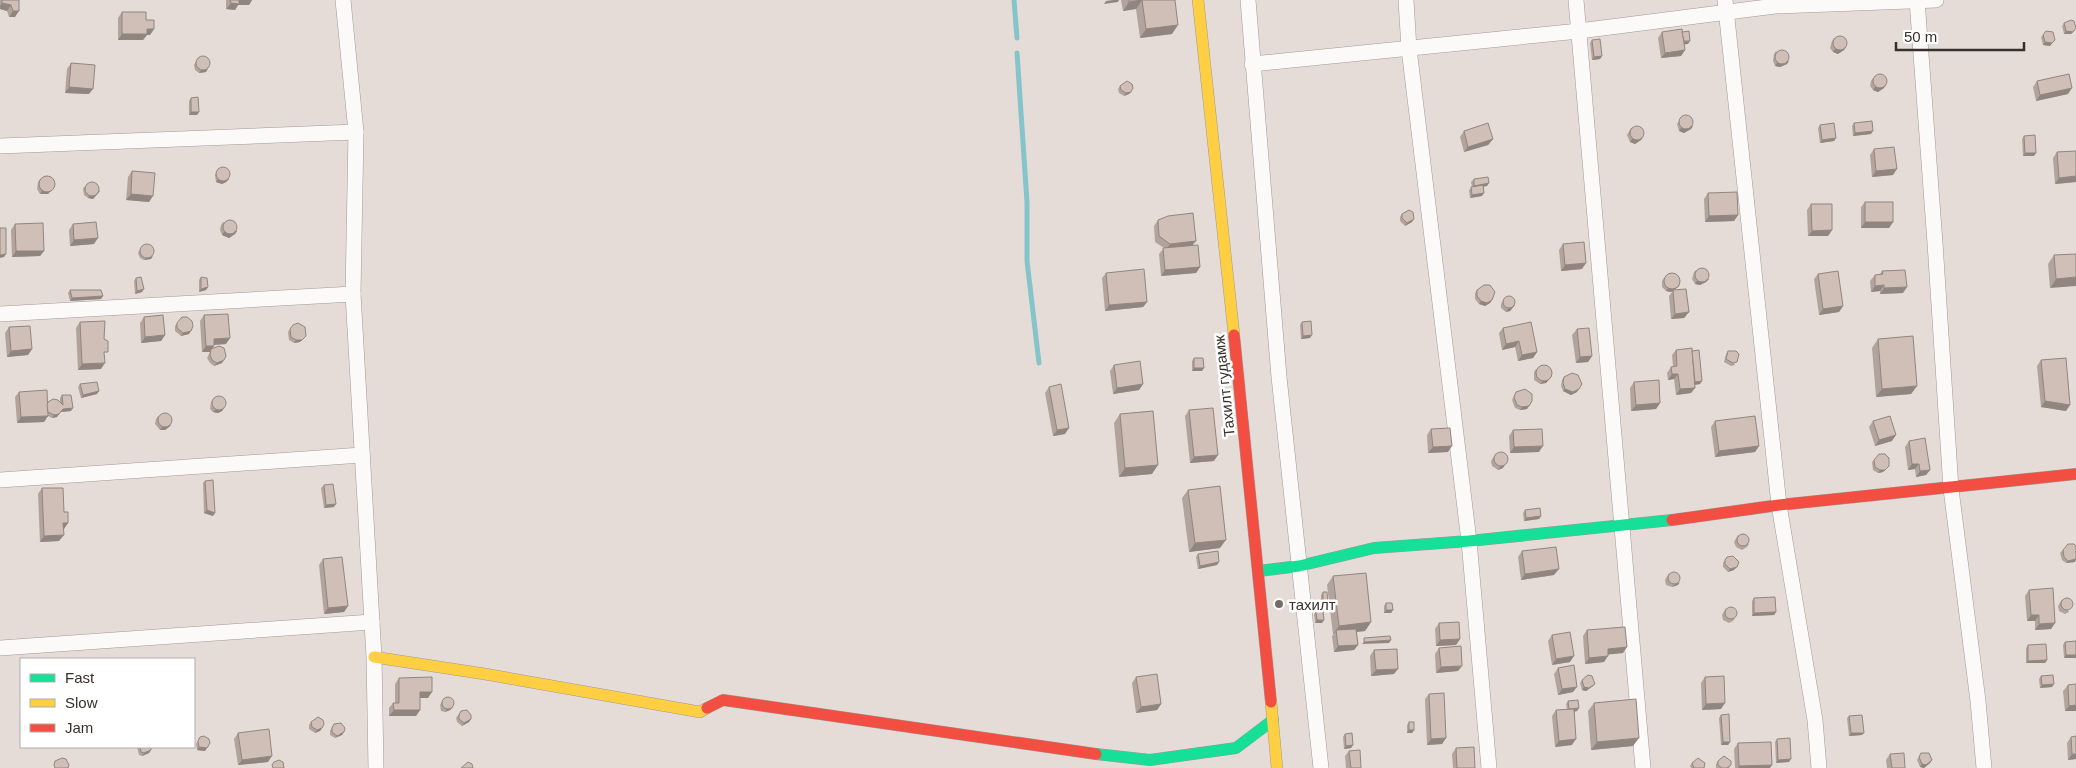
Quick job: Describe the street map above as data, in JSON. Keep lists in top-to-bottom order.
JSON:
{
  "streets": {
    "street": ["Тахилт гудамж"]
  },
  "places": ["тахилт"],
  "legend": ["Fast", "Slow", "Jam"],
  "scale_bar": "50 m"
}
